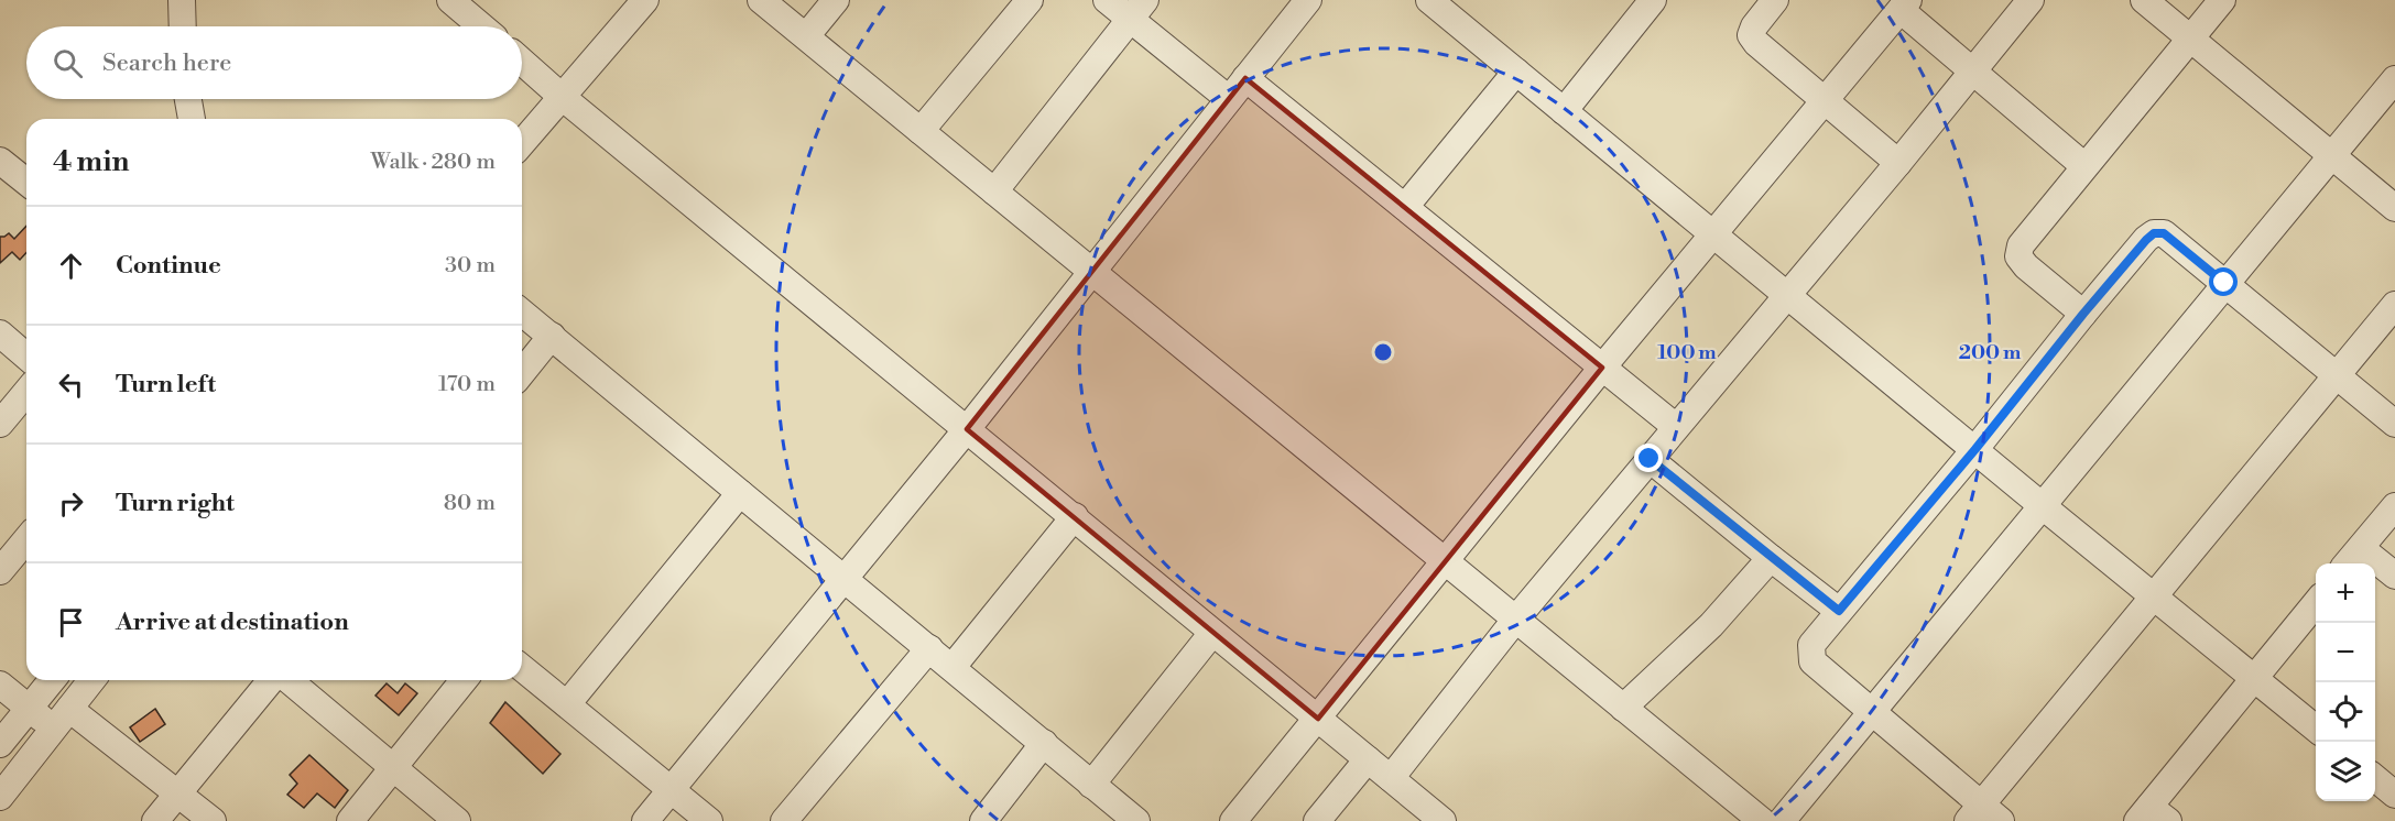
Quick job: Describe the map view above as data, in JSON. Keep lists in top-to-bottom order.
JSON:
{
  "page": {
    "search": "Search here",
    "heading": ["4 min", "Walk · 280 m"],
    "list": [
      ["Continue", "30 m"],
      ["Turn left", "170 m"],
      ["Turn right", "80 m"],
      "Arrive at destination"
    ],
    "map_buttons": ["+", "−"]
  },
  "rings": ["100 m", "200 m"]
}
